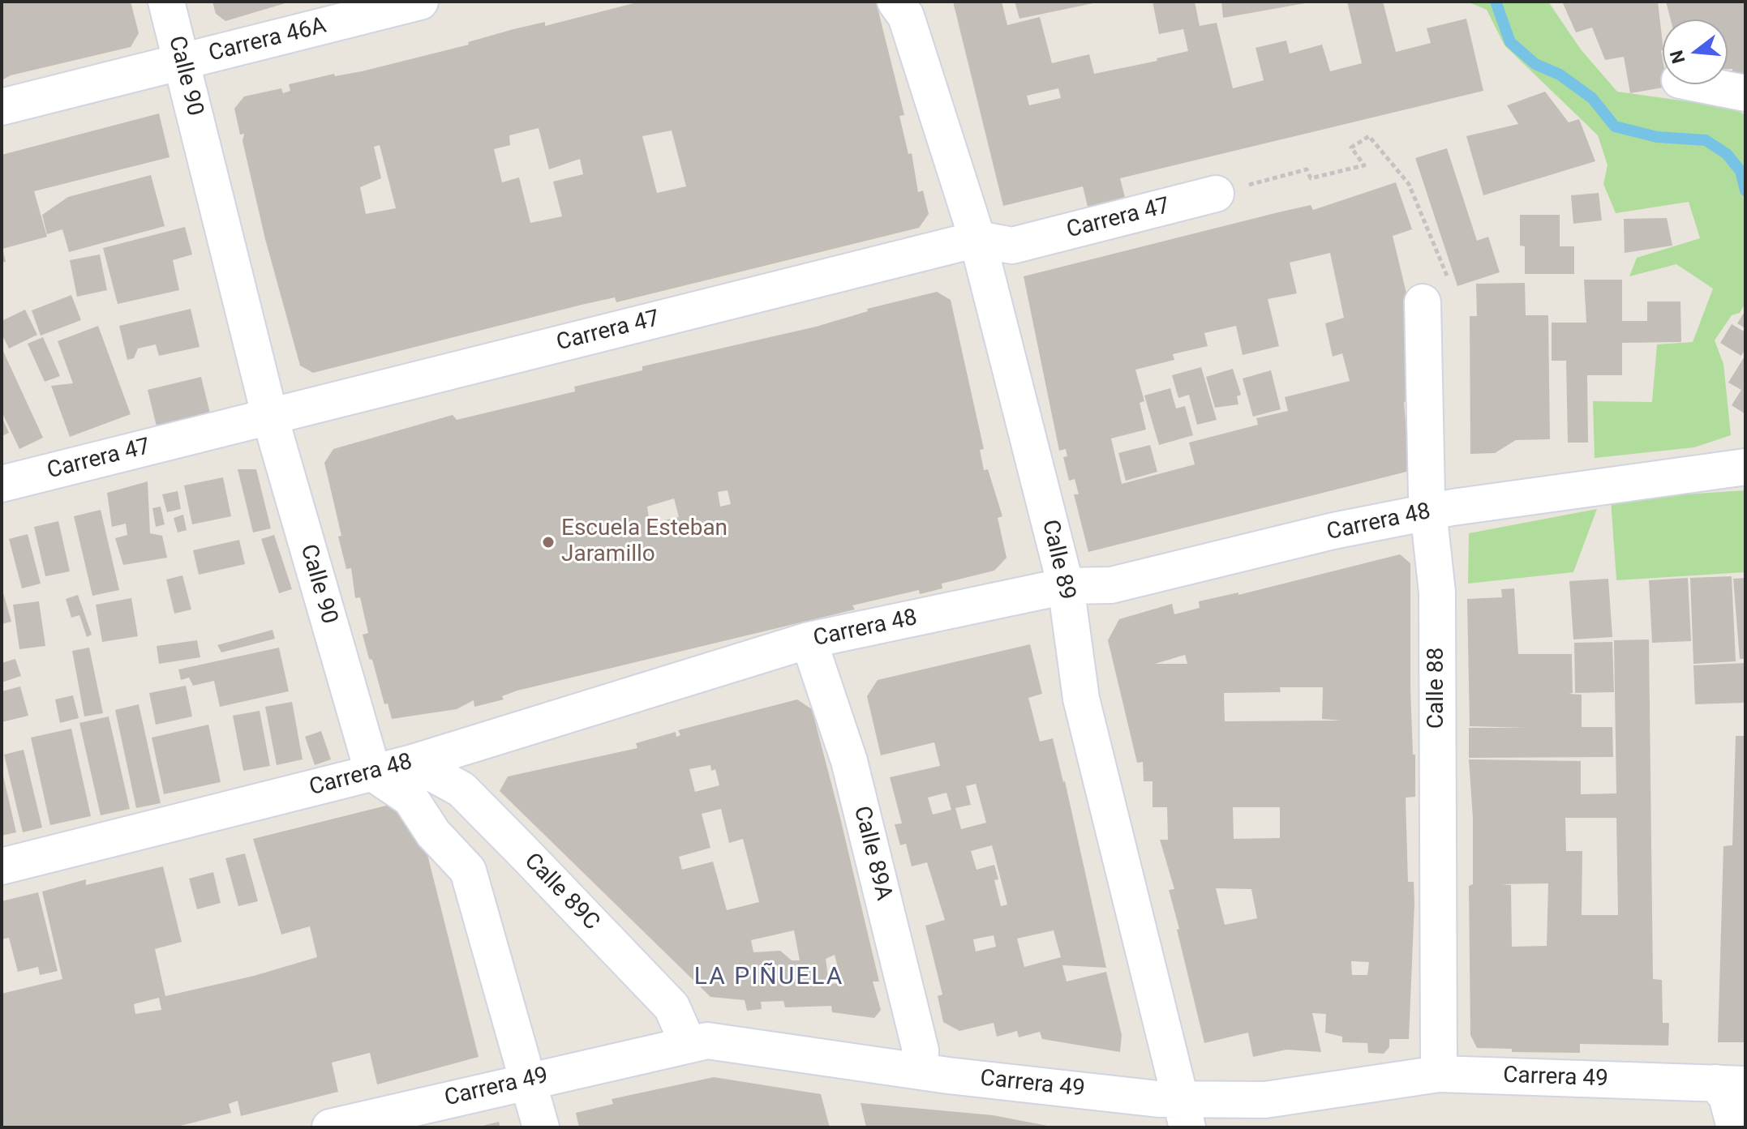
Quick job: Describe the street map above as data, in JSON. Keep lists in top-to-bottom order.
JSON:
{
  "streets": {
    "street": [
      "Carrera 46A",
      "Calle 90",
      "Carrera 47",
      "Carrera 48",
      "Calle 89",
      "Calle 88",
      "Calle 89A",
      "Calle 89C",
      "Carrera 49"
    ]
  },
  "crossings": [
    ["Carrera 46A", "Calle 90"],
    ["Calle 90", "Carrera 47"],
    ["Calle 90", "Carrera 48"],
    ["Carrera 47", "Calle 89"],
    ["Carrera 48", "Calle 89"],
    ["Carrera 48", "Calle 88"],
    ["Carrera 48", "Calle 89A"],
    ["Carrera 48", "Calle 89C"],
    ["Calle 89", "Carrera 49"],
    ["Calle 88", "Carrera 49"],
    ["Calle 89A", "Carrera 49"],
    ["Calle 89C", "Carrera 49"]
  ],
  "districts": ["LA PIÑUELA"],
  "places": ["Escuela Esteban Jaramillo"],
  "north": "left"
}
